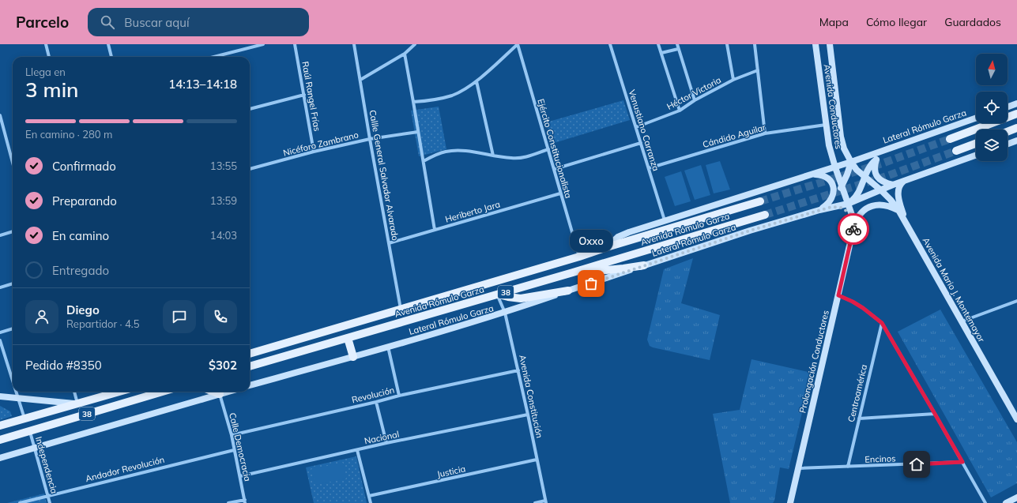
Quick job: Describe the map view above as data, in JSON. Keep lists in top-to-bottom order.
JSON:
{
  "streets": {
    "main road": ["Avenida Rómulo Garza", "38"],
    "street": [
      "Héctor Victoria",
      "Raúl Rangel Frías",
      "Avenida Conductores",
      "Lateral Rómulo Garza",
      "Venustiano Carranza",
      "Cándido Aguilar",
      "Nicéforo Zambrano",
      "Ejército Constitucionalista",
      "Callle General Salvador Alvarado",
      "Heriberto Jara",
      "Avenida Mario J. Montemayor",
      "Prolongación Conductores",
      "Centroamérica",
      "Revolución",
      "Avenida Constitución",
      "Nacional",
      "Calle Democracia",
      "Encinos",
      "Independencia",
      "Andador Revolución",
      "Justicia"
    ]
  },
  "crossings": [
    ["Héctor Victoria", "Venustiano Carranza"],
    ["Raúl Rangel Frías", "Nicéforo Zambrano"],
    ["Avenida Conductores", "Lateral Rómulo Garza"],
    ["Avenida Conductores", "Cándido Aguilar"],
    ["Avenida Conductores", "Avenida Mario J. Montemayor"],
    ["Avenida Conductores", "Prolongación Conductores"],
    ["Lateral Rómulo Garza", "Venustiano Carranza"],
    ["Lateral Rómulo Garza", "Avenida Rómulo Garza"],
    ["Lateral Rómulo Garza", "Avenida Constitución"],
    ["Venustiano Carranza", "Cándido Aguilar"],
    ["Nicéforo Zambrano", "Callle General Salvador Alvarado"],
    ["Ejército Constitucionalista", "Heriberto Jara"],
    ["Ejército Constitucionalista", "Avenida Rómulo Garza"],
    ["Callle General Salvador Alvarado", "Heriberto Jara"],
    ["Callle General Salvador Alvarado", "Avenida Rómulo Garza"],
    ["Avenida Rómulo Garza", "Avenida Constitución"],
    ["38", "Independencia"],
    ["Prolongación Conductores", "Encinos"],
    ["Centroamérica", "Encinos"],
    ["Revolución", "Avenida Constitución"],
    ["Revolución", "Calle Democracia"],
    ["Avenida Constitución", "Nacional"],
    ["Avenida Constitución", "Justicia"],
    ["Nacional", "Calle Democracia"],
    ["Calle Democracia", "Andador Revolución"],
    ["Independencia", "Andador Revolución"]
  ],
  "places": ["Oxxo"],
  "north": "top",
  "page": {
    "header": "Parcelo",
    "search": "Buscar aquí",
    "nav": ["Mapa", "Cómo llegar", "Guardados"],
    "heading": ["3 min", "Llega en", "14:13–14:18"],
    "panel": [
      "Diego",
      "Repartidor · 4.5",
      "Pedido #8350",
      "$302"
    ],
    "bar": "En camino · 280 m",
    "list": [
      ["Confirmado", "13:55"],
      ["Preparando", "13:59"],
      ["En camino", "14:03"],
      "Entregado"
    ],
    "bubble": "Oxxo"
  }
}
